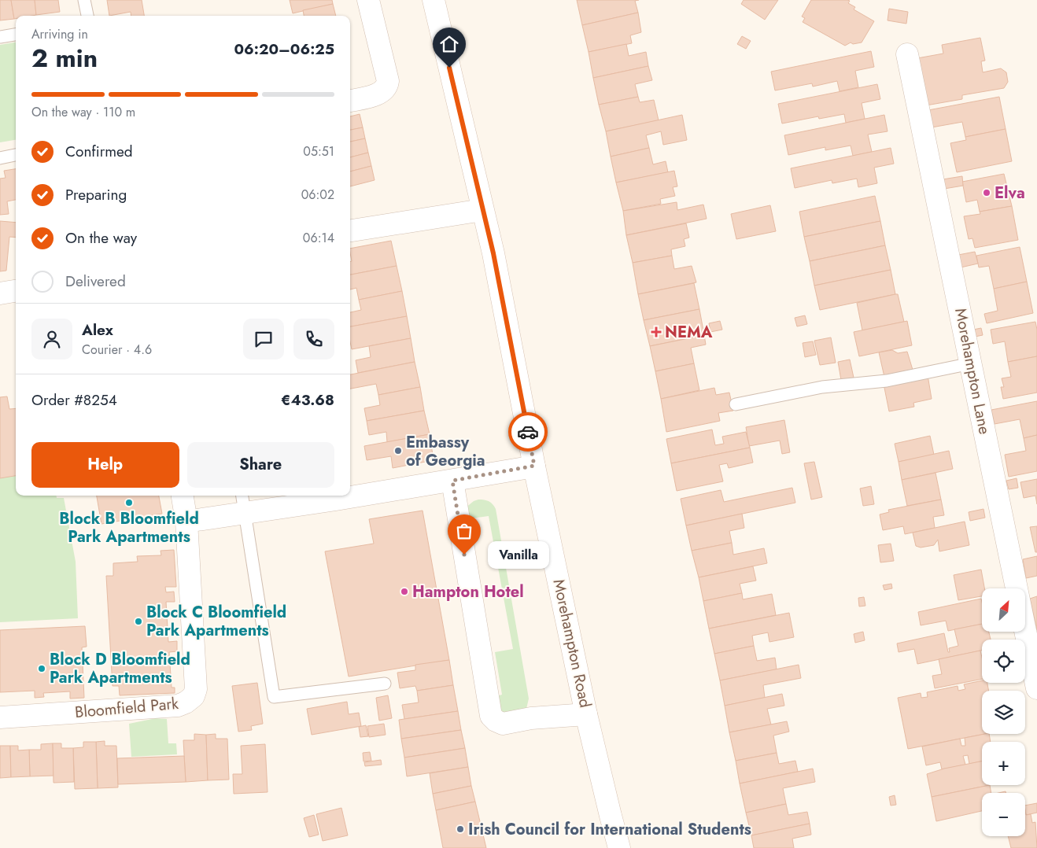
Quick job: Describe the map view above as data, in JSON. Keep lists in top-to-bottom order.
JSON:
{
  "streets": {
    "street": ["Morehampton Lane", "Morehampton Road", "Bloomfield Park"]
  },
  "places": {
    "other": [
      "Elva",
      "Embassy of Georgia",
      "Block B Bloomfield Park Apartments",
      "Vanilla",
      "Hampton Hotel",
      "Block C Bloomfield Park Apartments",
      "Block D Bloomfield Park Apartments",
      "Irish Council for International Students"
    ],
    "health": ["NEMA"]
  },
  "north": "top right",
  "page": {
    "heading": ["2 min", "Arriving in", "06:20–06:25"],
    "panel": [
      "Alex",
      "Courier · 4.6",
      "Order #8254",
      "€43.68"
    ],
    "bar": "On the way · 110 m",
    "list": [
      ["Confirmed", "05:51"],
      ["Preparing", "06:02"],
      ["On the way", "06:14"],
      "Delivered"
    ],
    "buttons": ["Help", "Share"],
    "bubble": "Vanilla",
    "map_buttons": ["+", "−"]
  }
}
